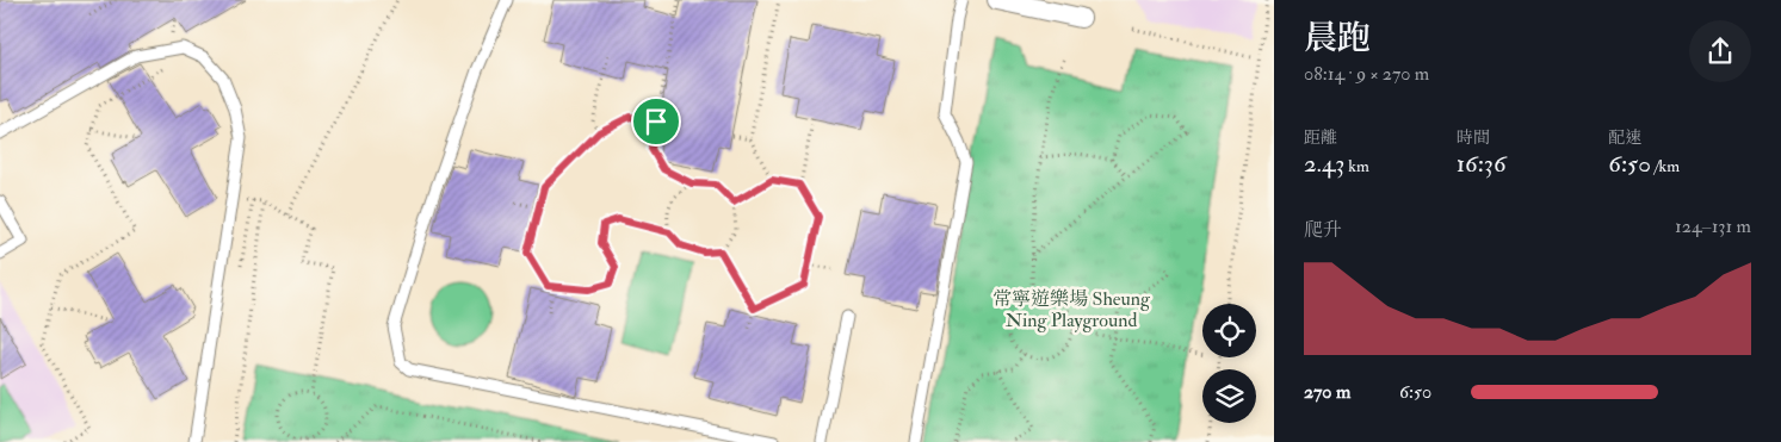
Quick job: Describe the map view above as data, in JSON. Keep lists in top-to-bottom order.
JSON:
{
  "parks": ["常寧遊樂場 Sheung Ning Playground"],
  "page": {
    "heading": ["晨跑", "08:14 · 9 × 270 m"],
    "stats": [
      ["距離", "2.43 km"],
      ["時間", "16:36"],
      ["配速", "6:50 /km"]
    ],
    "chart": ["爬升", "124–131 m"],
    "list": [
      {
        "name": "270 m",
        "note": "6:50"
      }
    ]
  }
}
